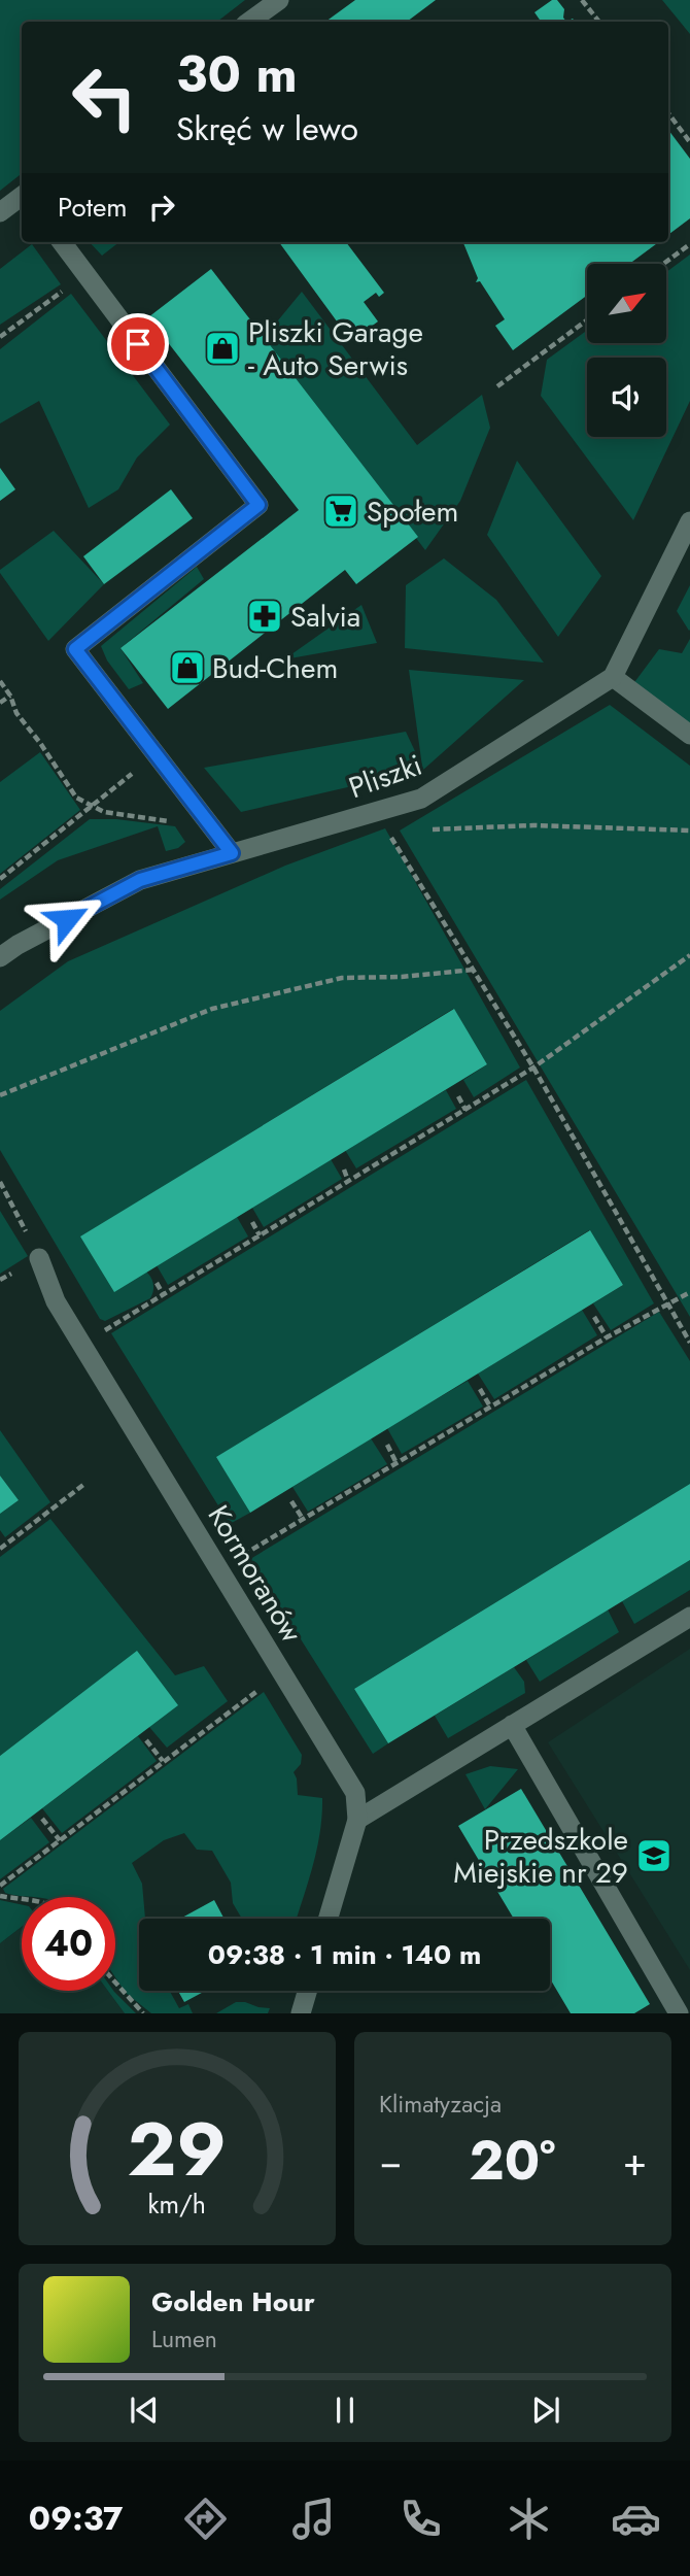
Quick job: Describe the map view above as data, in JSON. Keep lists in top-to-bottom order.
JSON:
{
  "streets": {
    "street": ["Pliszki", "Kormoranów"]
  },
  "places": {
    "shop": ["Pliszki Garage - Auto Serwis", "Bud-Chem"],
    "supermarket": ["Społem"],
    "pharmacy": ["Salvia"],
    "school or university": ["Przedszkole Miejskie nr 29"]
  },
  "north": "top right",
  "page": {
    "turn": ["30 m", "Skręć w lewo"],
    "then": "Potem",
    "limit": "40",
    "trip": "09:38 · 1 min · 140 m",
    "tile": "Klimatyzacja",
    "heat": ["−", "20°", "+"],
    "song": ["Golden Hour", "Lumen"],
    "tabs": "09:37",
    "gauge": ["29", "km/h"]
  }
}
